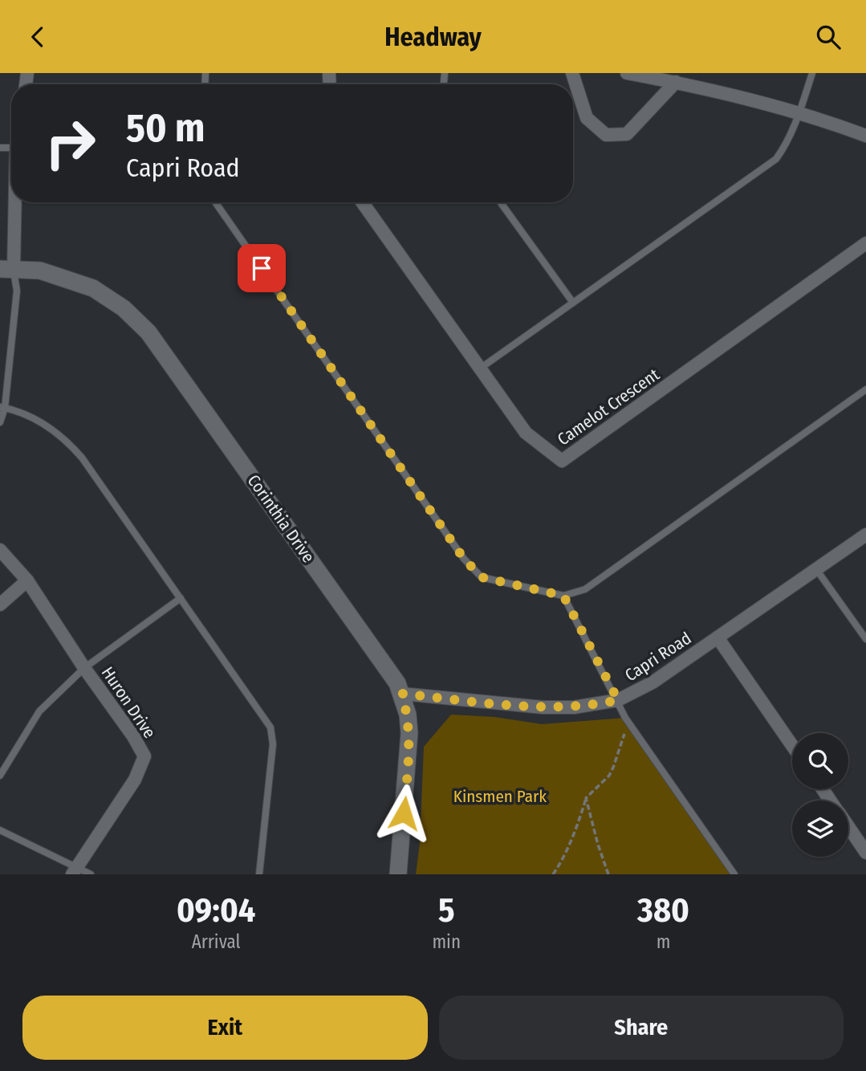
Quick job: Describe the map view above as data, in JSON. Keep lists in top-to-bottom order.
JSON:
{
  "streets": {
    "street": [
      "Camelot Crescent",
      "Corinthia Drive",
      "Capri Road",
      "Huron Drive"
    ]
  },
  "crossings": [
    ["Corinthia Drive", "Capri Road"]
  ],
  "parks": ["Kinsmen Park"],
  "page": {
    "header": "Headway",
    "turn": ["50 m", "Capri Road"],
    "eta": [
      "09:04",
      "Arrival",
      "5",
      "min",
      "380",
      "m"
    ],
    "buttons": ["Exit", "Share"]
  }
}
